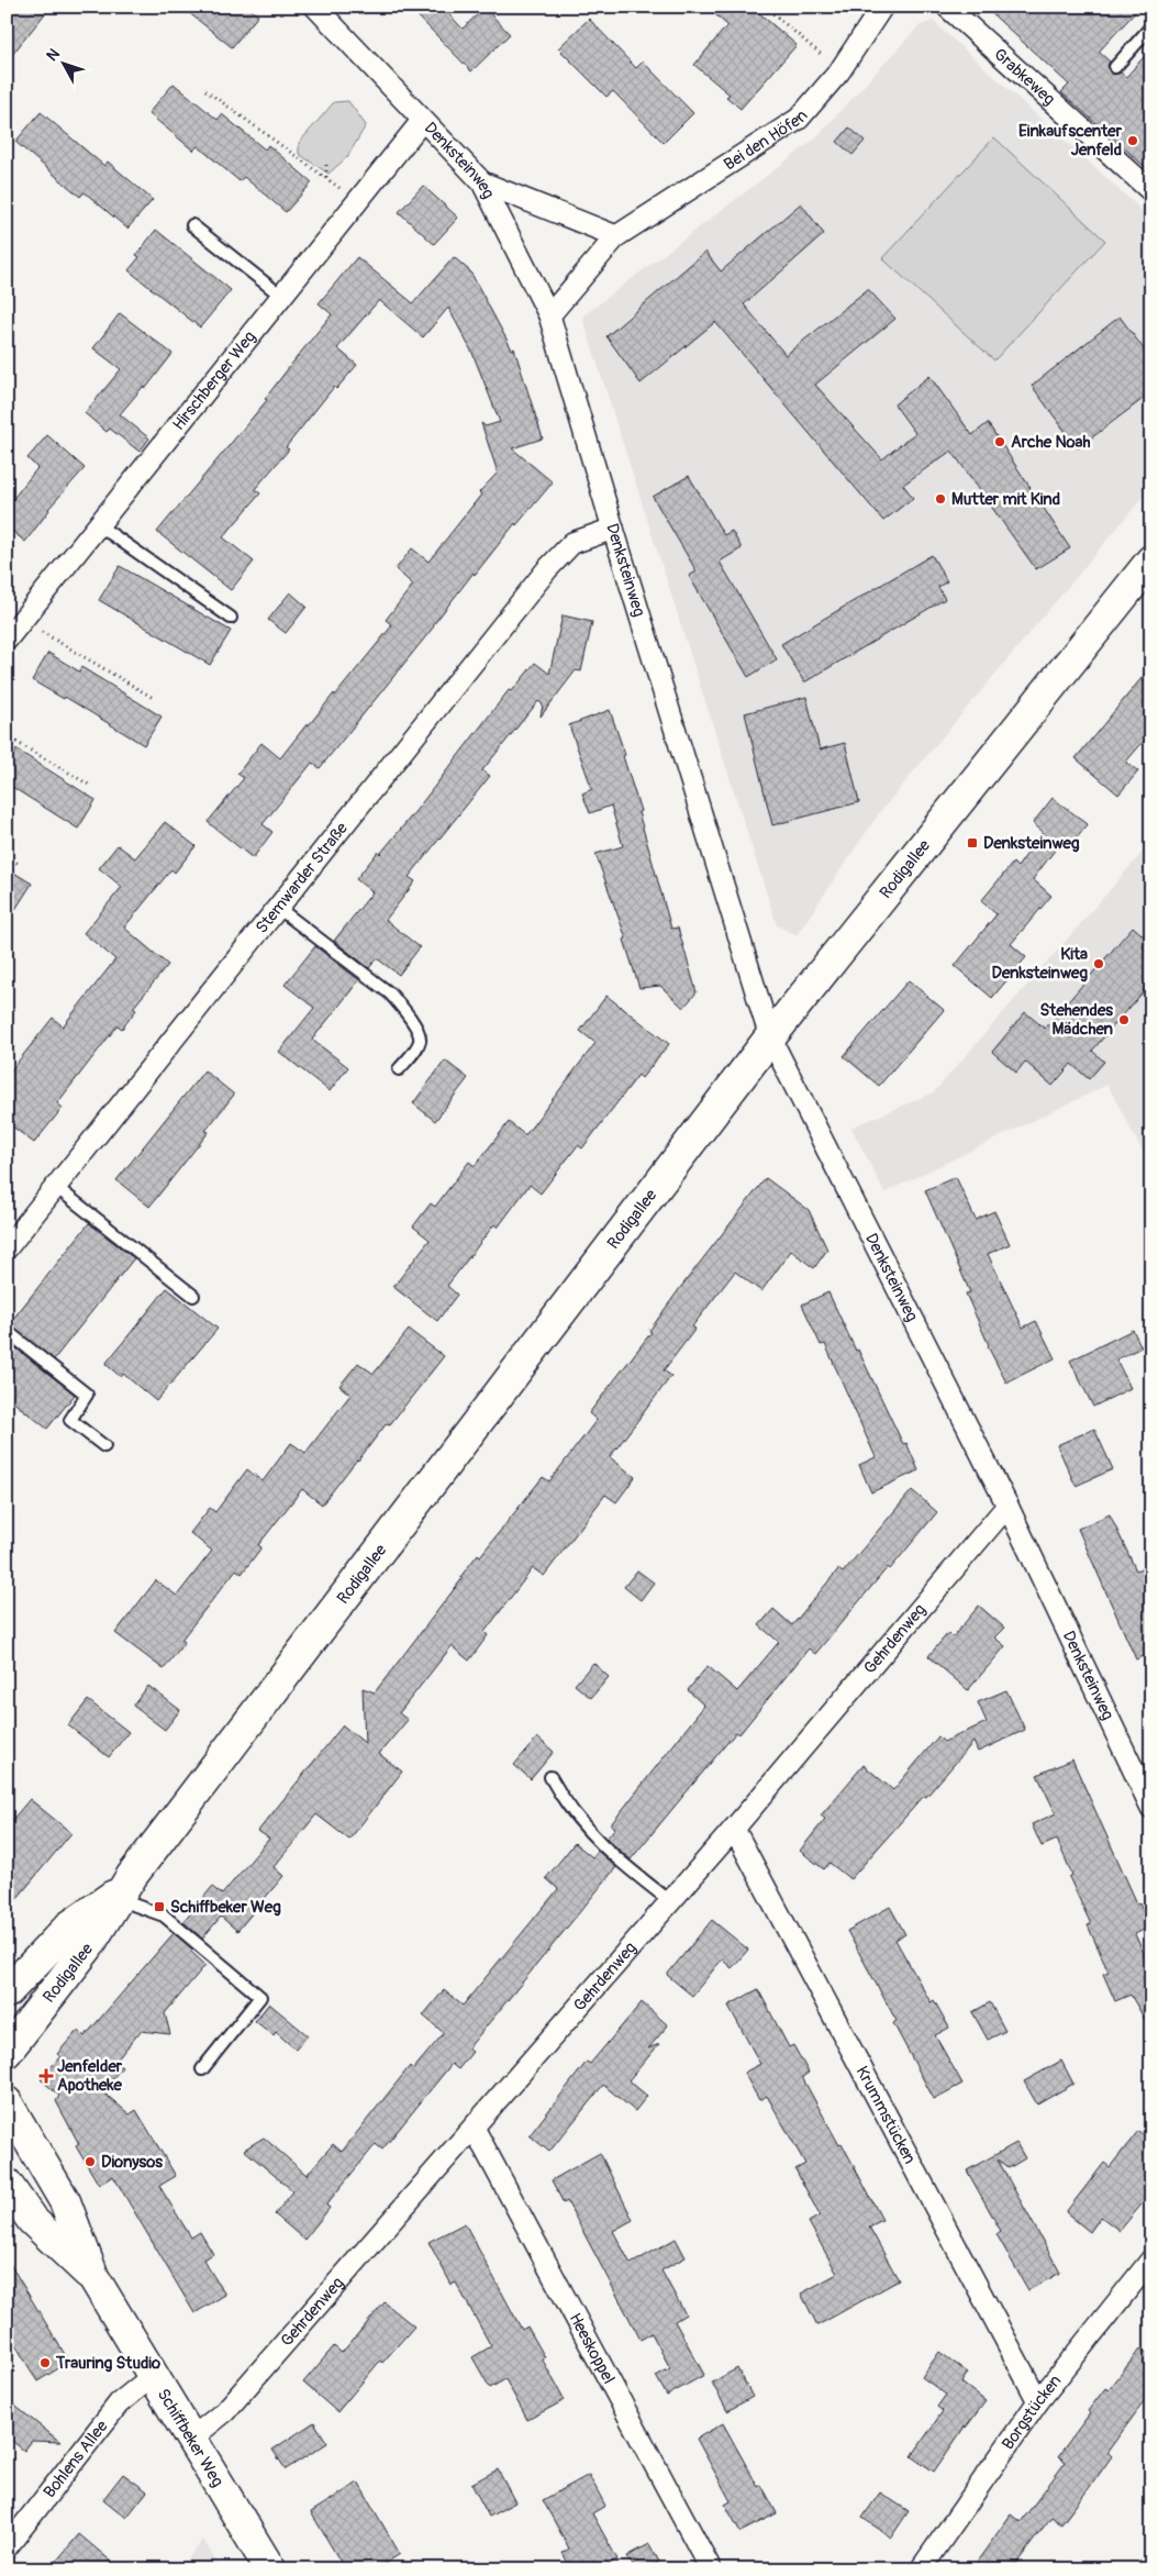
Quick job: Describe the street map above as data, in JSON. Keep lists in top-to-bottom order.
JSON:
{
  "streets": {
    "main road": ["Rodigallee", "Schiffbeker Weg"],
    "street": [
      "Grabkeweg",
      "Bei den Höfen",
      "Denksteinweg",
      "Hirschberger Weg",
      "Stemwarder Straße",
      "Gehrdenweg",
      "Krummstücken",
      "Heeskoppel",
      "Borgstücken",
      "Bohlens Allee"
    ]
  },
  "crossings": [
    ["Bei den Höfen", "Denksteinweg"],
    ["Denksteinweg", "Hirschberger Weg"],
    ["Denksteinweg", "Rodigallee"],
    ["Denksteinweg", "Stemwarder Straße"],
    ["Denksteinweg", "Gehrdenweg"],
    ["Gehrdenweg", "Krummstücken"],
    ["Gehrdenweg", "Heeskoppel"],
    ["Gehrdenweg", "Schiffbeker Weg"],
    ["Krummstücken", "Borgstücken"],
    ["Schiffbeker Weg", "Bohlens Allee"]
  ],
  "places": {
    "other": [
      "Einkaufscenter Jenfeld",
      "Arche Noah",
      "Mutter mit Kind",
      "Kita Denksteinweg",
      "Stehendes Mädchen",
      "Dionysos",
      "Trauring Studio"
    ],
    "transit": ["Denksteinweg", "Schiffbeker Weg"],
    "health": ["Jenfelder Apotheke"]
  },
  "north": "top left"
}
